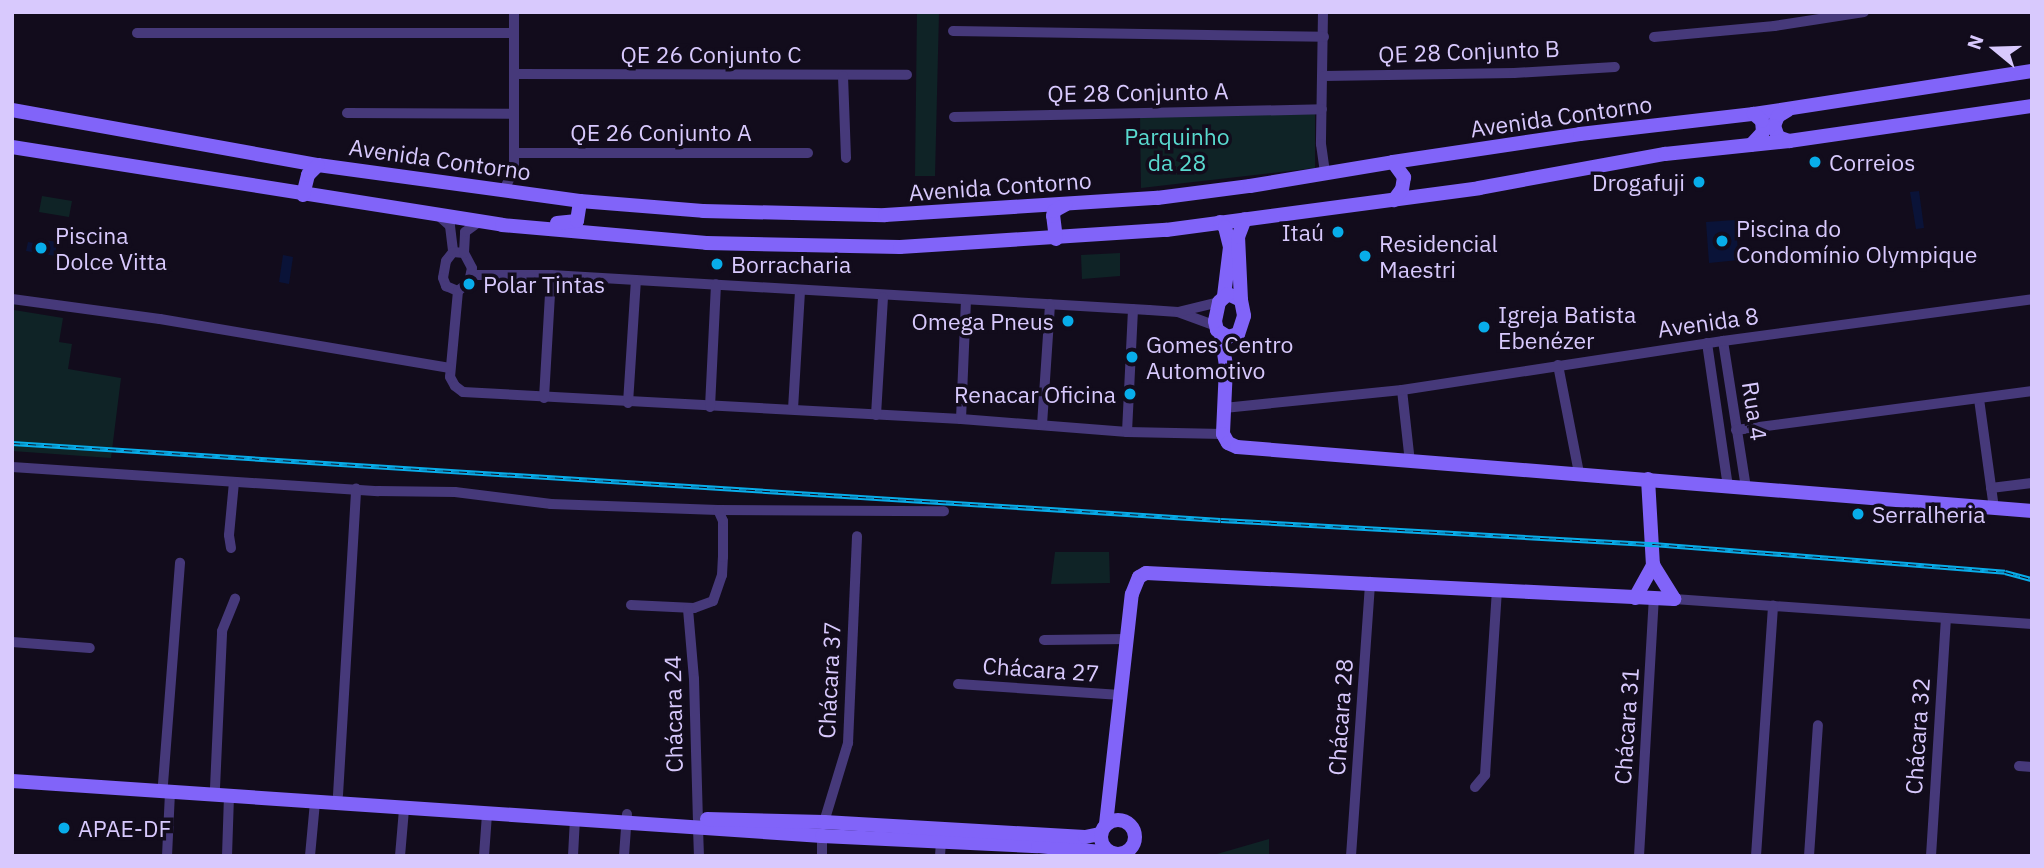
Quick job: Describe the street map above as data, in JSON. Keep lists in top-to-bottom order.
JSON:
{
  "streets": {
    "main road": ["Avenida Contorno"],
    "street": [
      "QE 28 Conjunto B",
      "QE 26 Conjunto C",
      "QE 28 Conjunto A",
      "QE 26 Conjunto A",
      "Avenida 8",
      "Rua 4",
      "Chácara 27",
      "Chácara 37",
      "Chácara 24",
      "Chácara 28",
      "Chácara 31",
      "Chácara 32"
    ]
  },
  "crossings": [
    ["Avenida 8", "Rua 4"]
  ],
  "parks": ["Parquinho da 28"],
  "places": [
    "Correios",
    "Drogafuji",
    "Itaú",
    "Piscina do Condomínio Olympique",
    "Piscina Dolce Vitta",
    "Residencial Maestri",
    "Borracharia",
    "Polar Tintas",
    "Omega Pneus",
    "Igreja Batista Ebenézer",
    "Gomes Centro Automotivo",
    "Renacar Oficina",
    "Serralheria",
    "APAE-DF"
  ],
  "north": "left"
}
